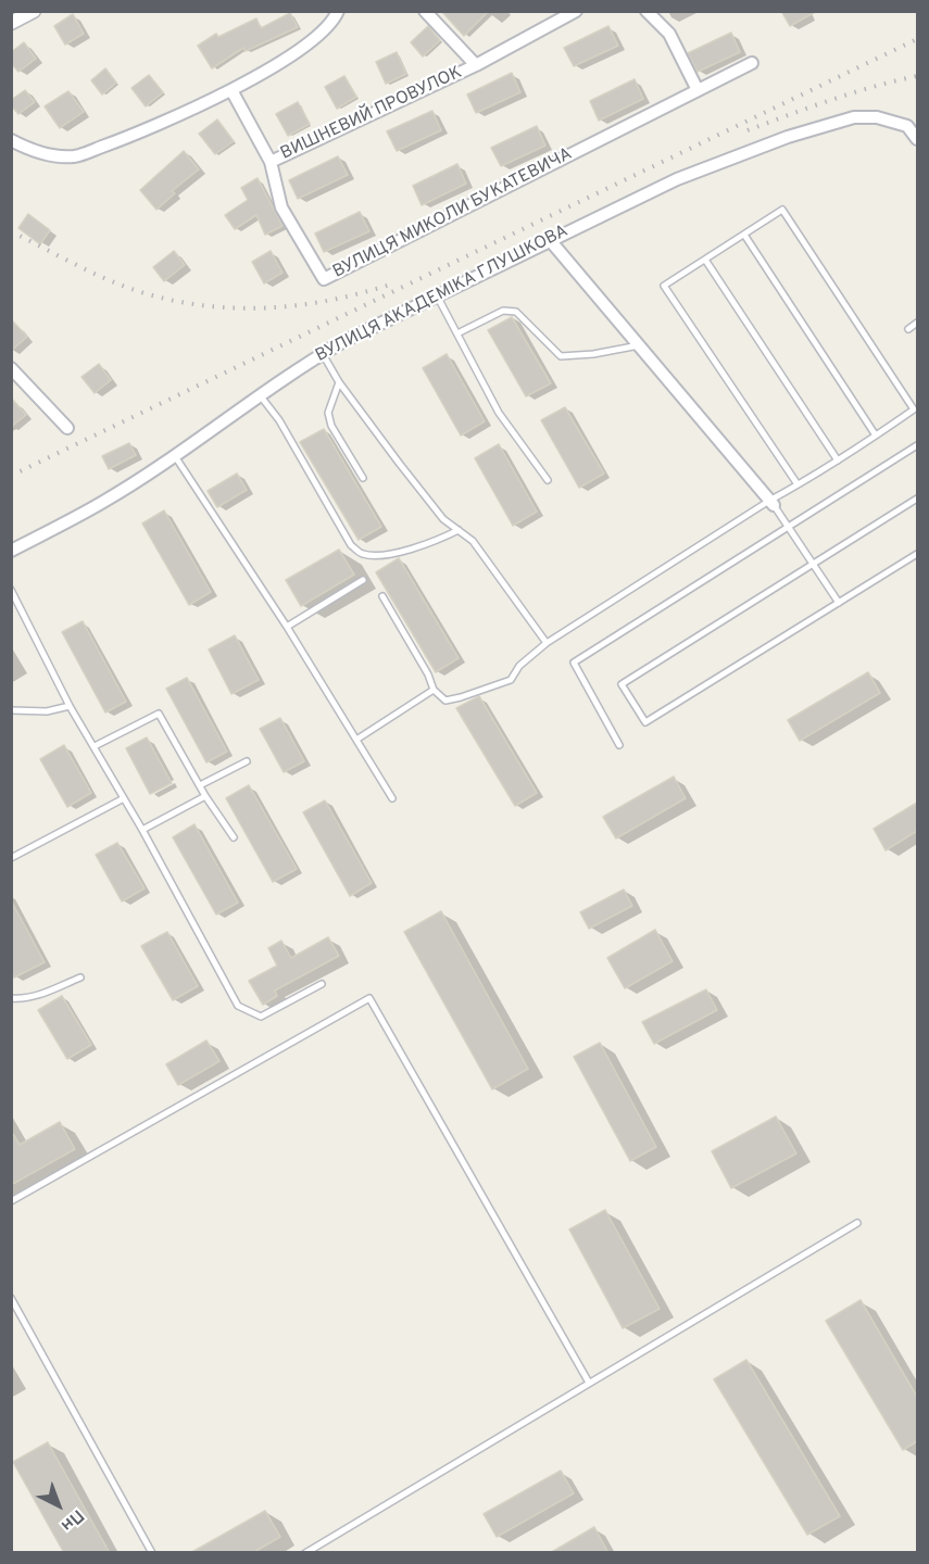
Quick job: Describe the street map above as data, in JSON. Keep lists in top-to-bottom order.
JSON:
{
  "streets": {
    "street": ["ВИШНЕВИЙ ПРОВУЛОК", "ВУЛИЦЯ МИКОЛИ БУКАТЕВИЧА", "ВУЛИЦЯ АКАДЕМІКА ГЛУШКОВА"]
  },
  "crossings": [
    ["ВИШНЕВИЙ ПРОВУЛОК", "ВУЛИЦЯ МИКОЛИ БУКАТЕВИЧА"]
  ],
  "north": "bottom right"
}
